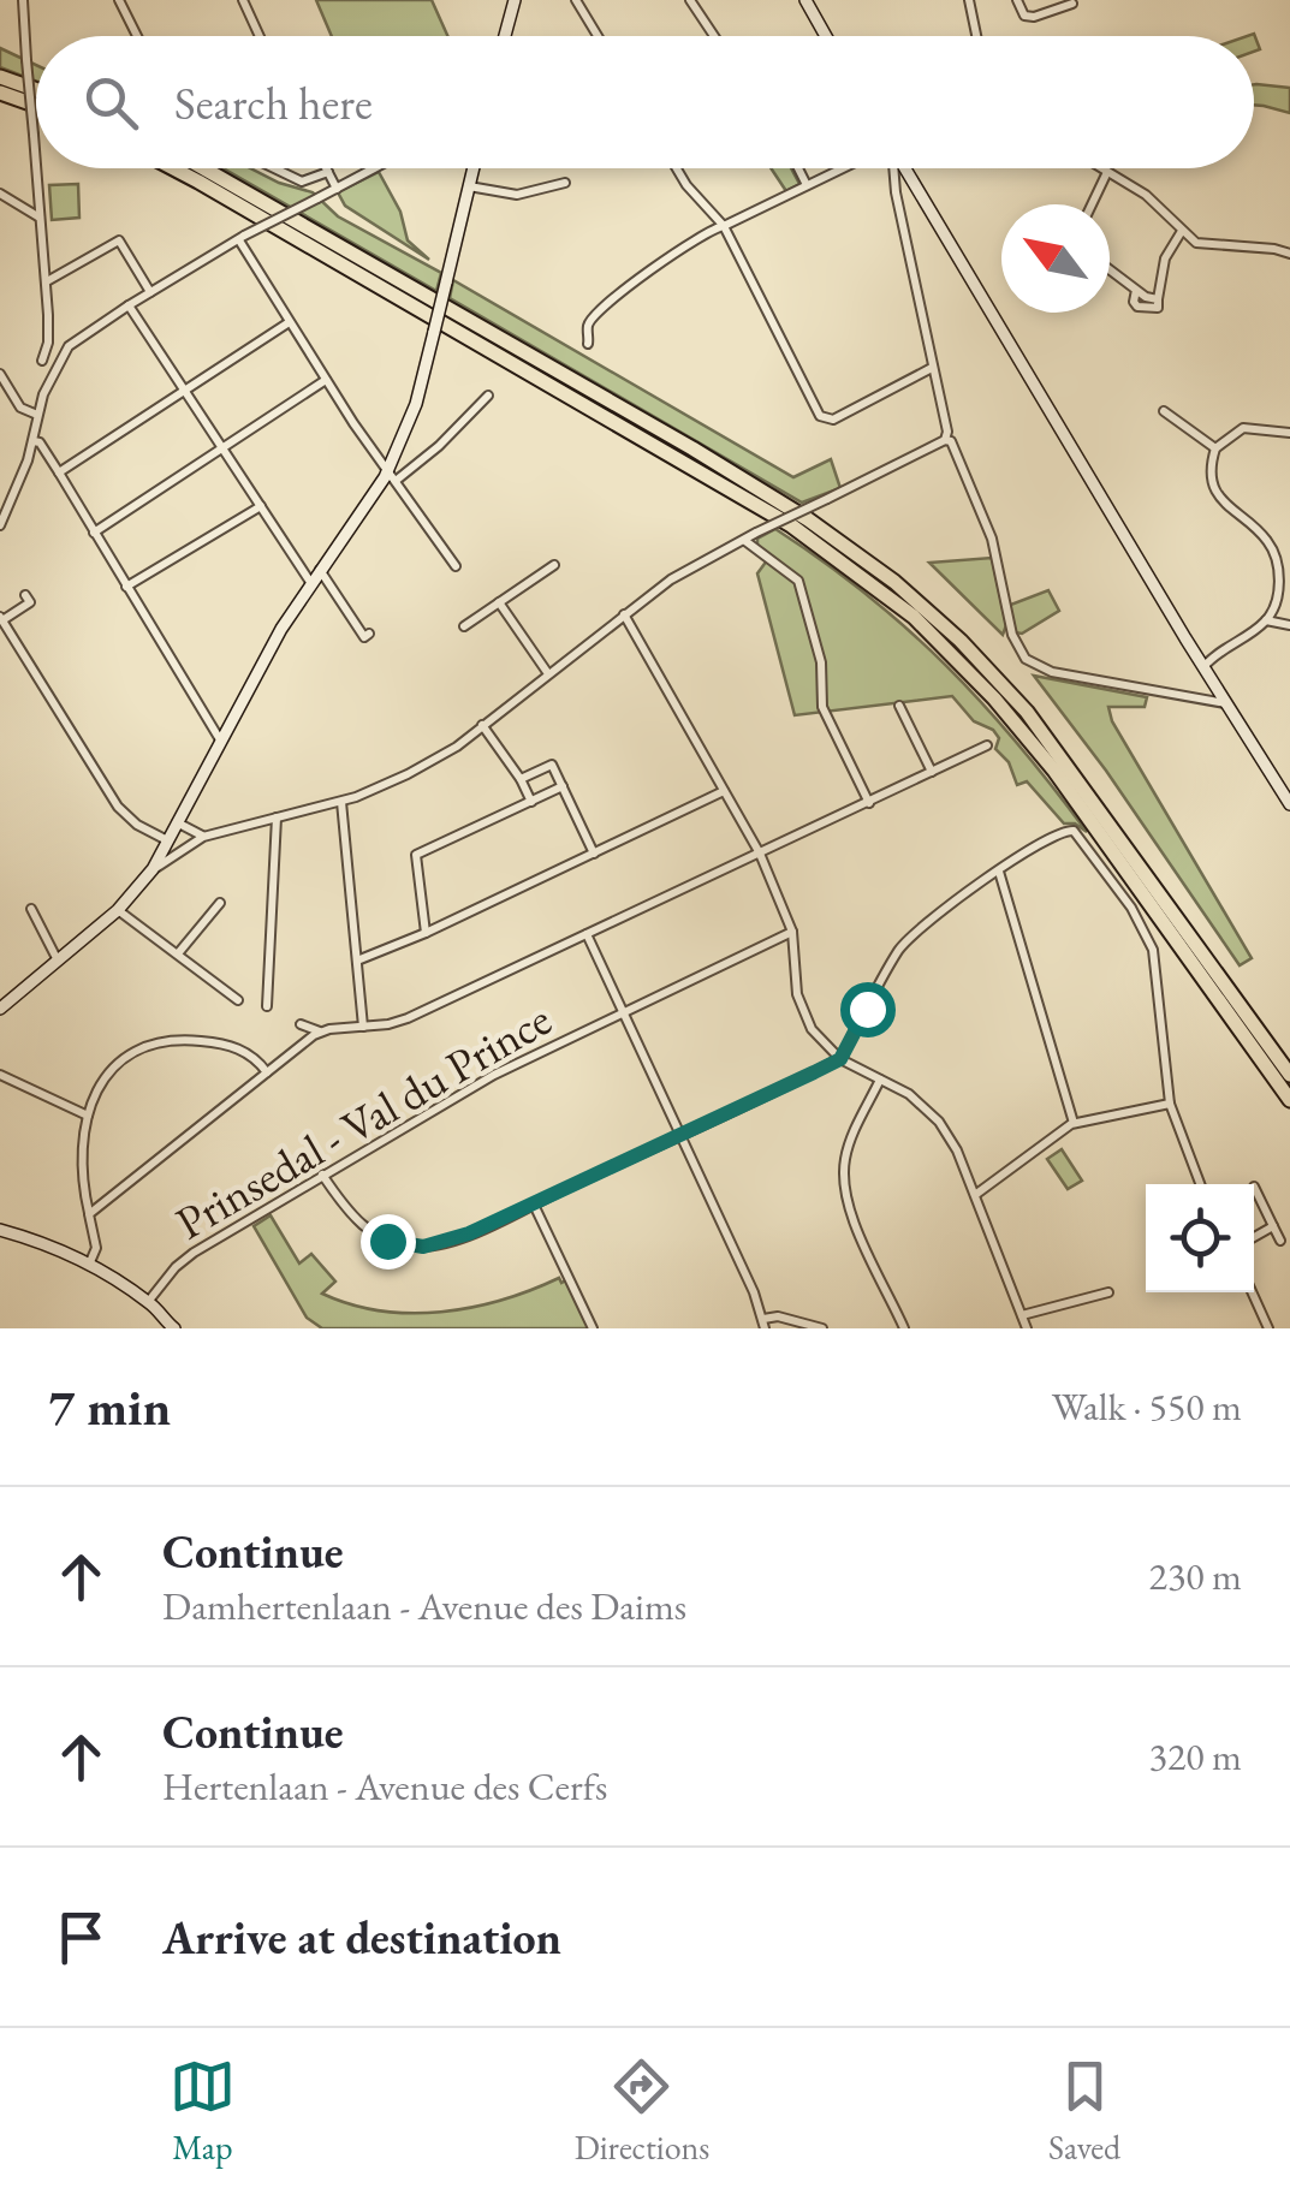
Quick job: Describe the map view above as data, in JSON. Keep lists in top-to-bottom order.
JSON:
{
  "streets": {
    "street": ["Prinsedal - Val du Prince"]
  },
  "north": "top left",
  "page": {
    "search": "Search here",
    "heading": ["7 min", "Walk · 550 m"],
    "list": [
      ["Continue", "Damhertenlaan - Avenue des Daims", "230 m"],
      ["Continue", "Hertenlaan - Avenue des Cerfs", "320 m"],
      "Arrive at destination"
    ],
    "nav": ["Map", "Directions", "Saved"]
  }
}
